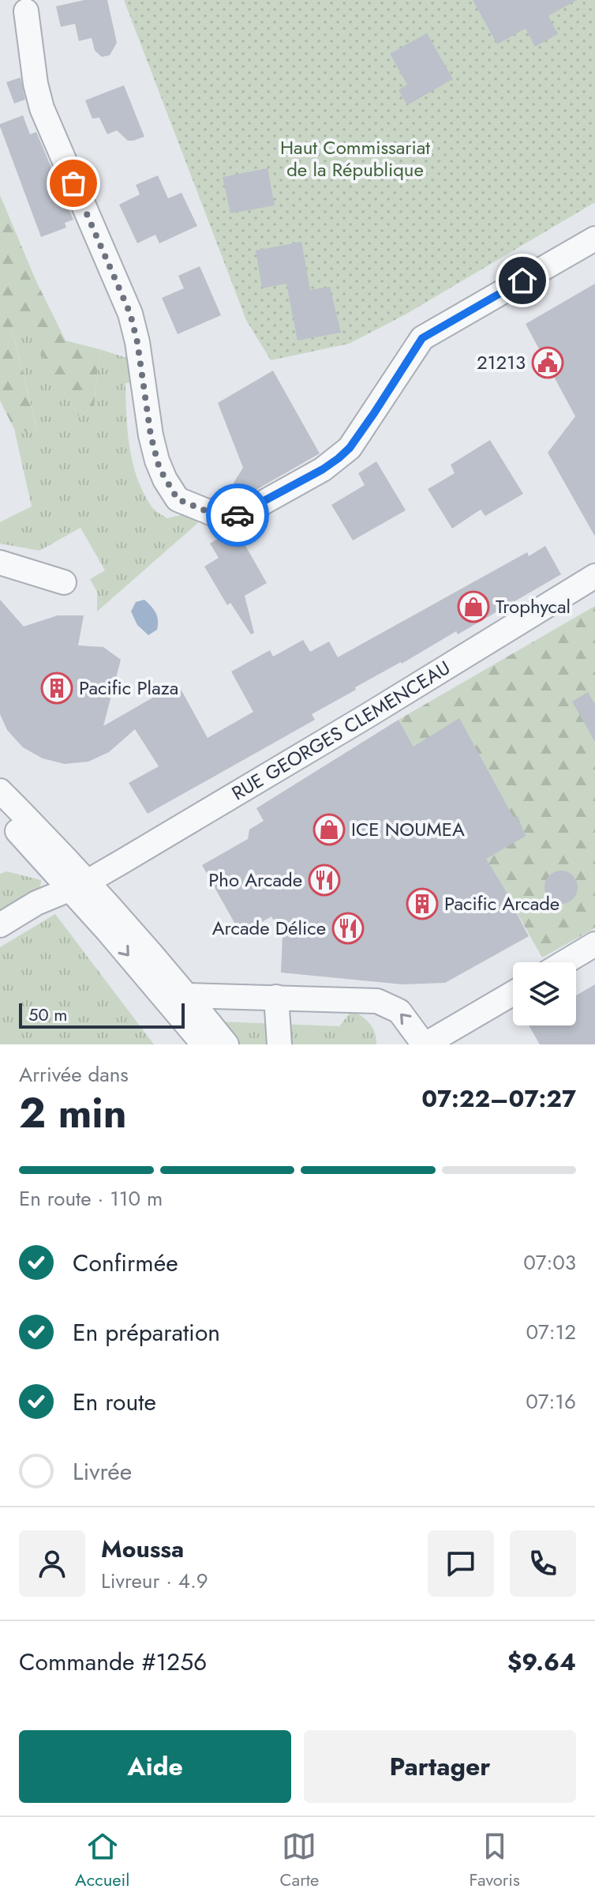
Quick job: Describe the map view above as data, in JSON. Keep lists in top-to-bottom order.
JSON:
{
  "streets": {
    "street": ["RUE GEORGES CLEMENCEAU"]
  },
  "parks": ["Haut Commissariat de la République"],
  "places": {
    "public building": ["21213"],
    "shop": ["Trophycal", "ICE NOUMEA"],
    "building": ["Pacific Plaza", "Pacific Arcade"],
    "restaurant": ["Pho Arcade", "Arcade Délice"]
  },
  "scale_bar": "50 m",
  "page": {
    "scale": "50 m",
    "heading": ["2 min", "Arrivée dans", "07:22–07:27"],
    "panel": [
      "Moussa",
      "Livreur · 4.9",
      "Commande #1256",
      "$9.64"
    ],
    "bar": "En route · 110 m",
    "list": [
      ["Confirmée", "07:03"],
      ["En préparation", "07:12"],
      ["En route", "07:16"],
      "Livrée"
    ],
    "buttons": ["Aide", "Partager"],
    "tabs": ["Accueil", "Carte", "Favoris"]
  }
}
